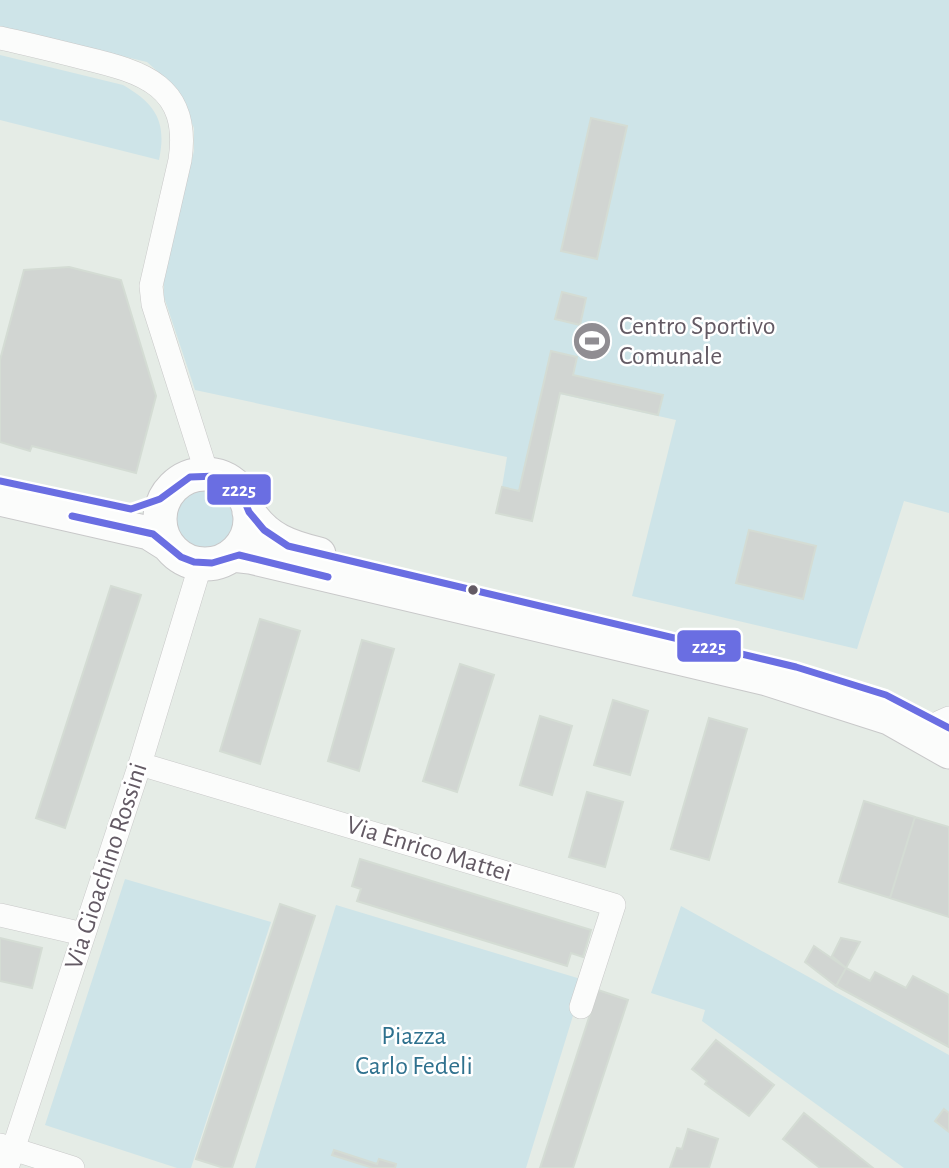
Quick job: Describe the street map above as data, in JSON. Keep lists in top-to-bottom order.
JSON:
{
  "streets": {
    "street": ["Via Enrico Mattei", "Via Gioachino Rossini"]
  },
  "crossings": [
    ["Via Enrico Mattei", "Via Gioachino Rossini"]
  ],
  "parks": ["Piazza Carlo Fedeli"],
  "places": {
    "sports": ["Centro Sportivo Comunale"]
  },
  "lines": ["transit line z225"]
}
